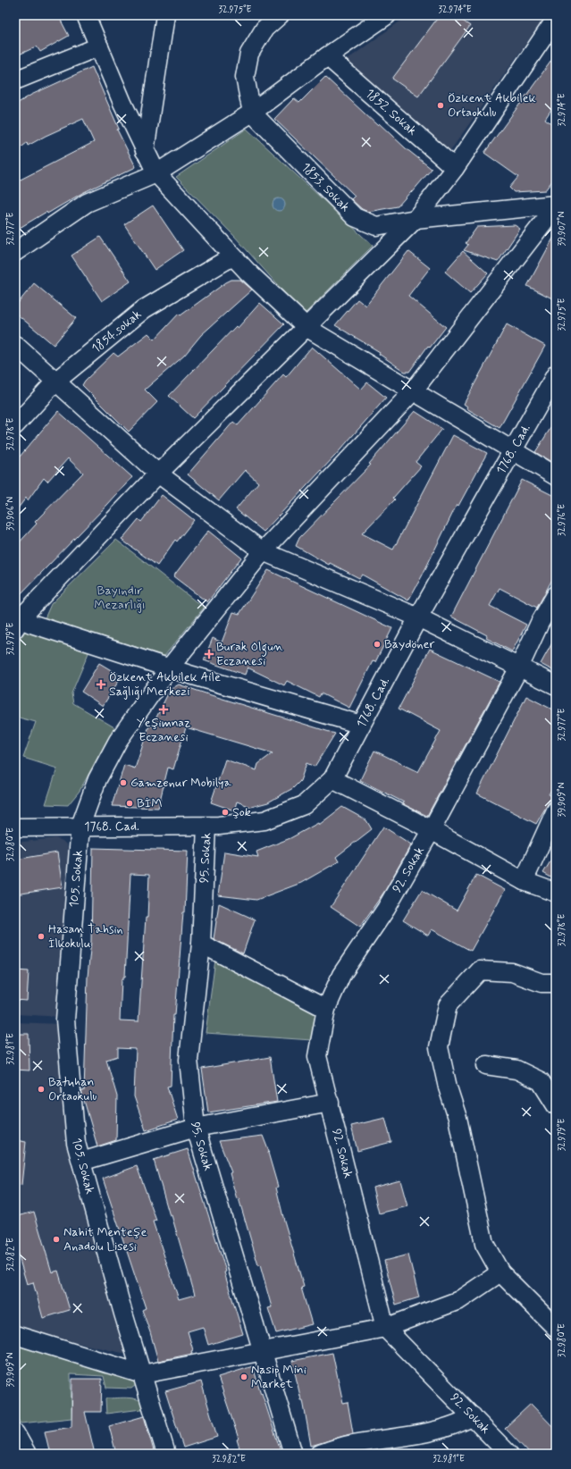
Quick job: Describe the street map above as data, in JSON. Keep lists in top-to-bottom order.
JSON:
{
  "streets": {
    "street": [
      "1852. Sokak",
      "1853. Sokak",
      "1854.sokak",
      "1768. Cad.",
      "95. Sokak",
      "92. Sokak",
      "105. Sokak"
    ]
  },
  "crossings": [
    ["1853. Sokak", "105. Sokak"],
    ["1768. Cad.", "95. Sokak"],
    ["1768. Cad.", "105. Sokak"]
  ],
  "parks": ["Bayındır Mezarlığı"],
  "places": {
    "other": [
      "Özkent Akbilek Ortaokulu",
      "Baydöner",
      "Gamzenur Mobilya",
      "BİM",
      "Şok",
      "Hasan Tahsin İlkokulu",
      "Batuhan Ortaokulu",
      "Nahit Menteşe Anadolu Lisesi",
      "Nasip Mini Market"
    ],
    "health": ["Burak Olgun Eczanesi", "Özkent Akbilek Aile Sağlığı Merkezi", "Yeşimnaz Eczanesi"]
  },
  "coordinates": [
    "32.975°E",
    "32.974°E",
    "39.907°N",
    "32.977°E",
    "32.978°E",
    "39.906°N",
    "32.976°E",
    "32.979°E",
    "39.909°N",
    "32.980°E",
    "32.981°E",
    "32.982°E"
  ]
}
